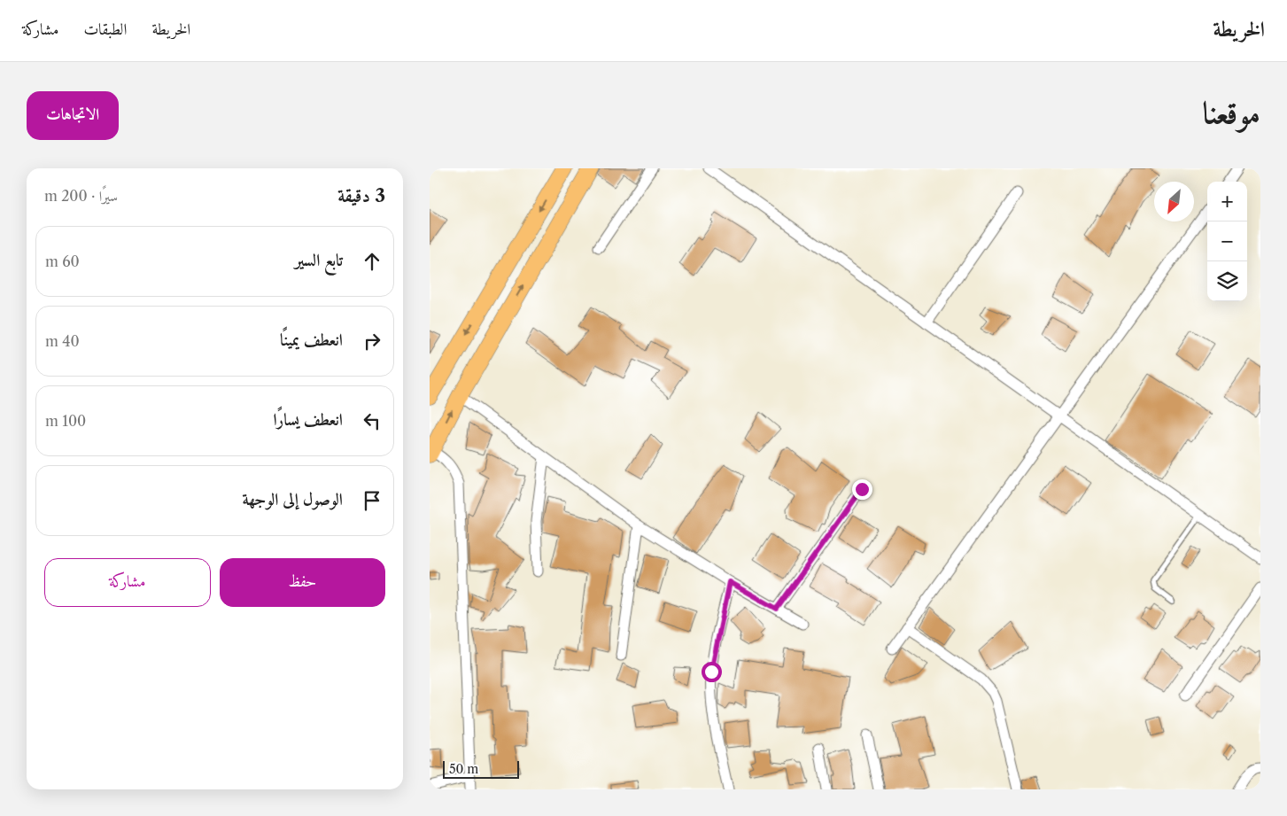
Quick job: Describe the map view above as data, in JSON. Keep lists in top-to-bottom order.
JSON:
{
  "scale_bar": "50 m",
  "north": "bottom left",
  "page": {
    "header": "الخريطة",
    "nav": ["الخريطة", "الطبقات", "مشاركة"],
    "title": "موقعنا",
    "buttons": [
      "الاتجاهات",
      ["حفظ", "مشاركة"]
    ],
    "heading": ["3 دقيقة", "سيرًا · 200 m"],
    "map_buttons": ["+", "−"],
    "list": [
      ["تابع السير", "60 m"],
      ["انعطف يمينًا", "40 m"],
      ["انعطف يسارًا", "100 m"],
      "الوصول إلى الوجهة"
    ],
    "scale": "50 m"
  }
}
